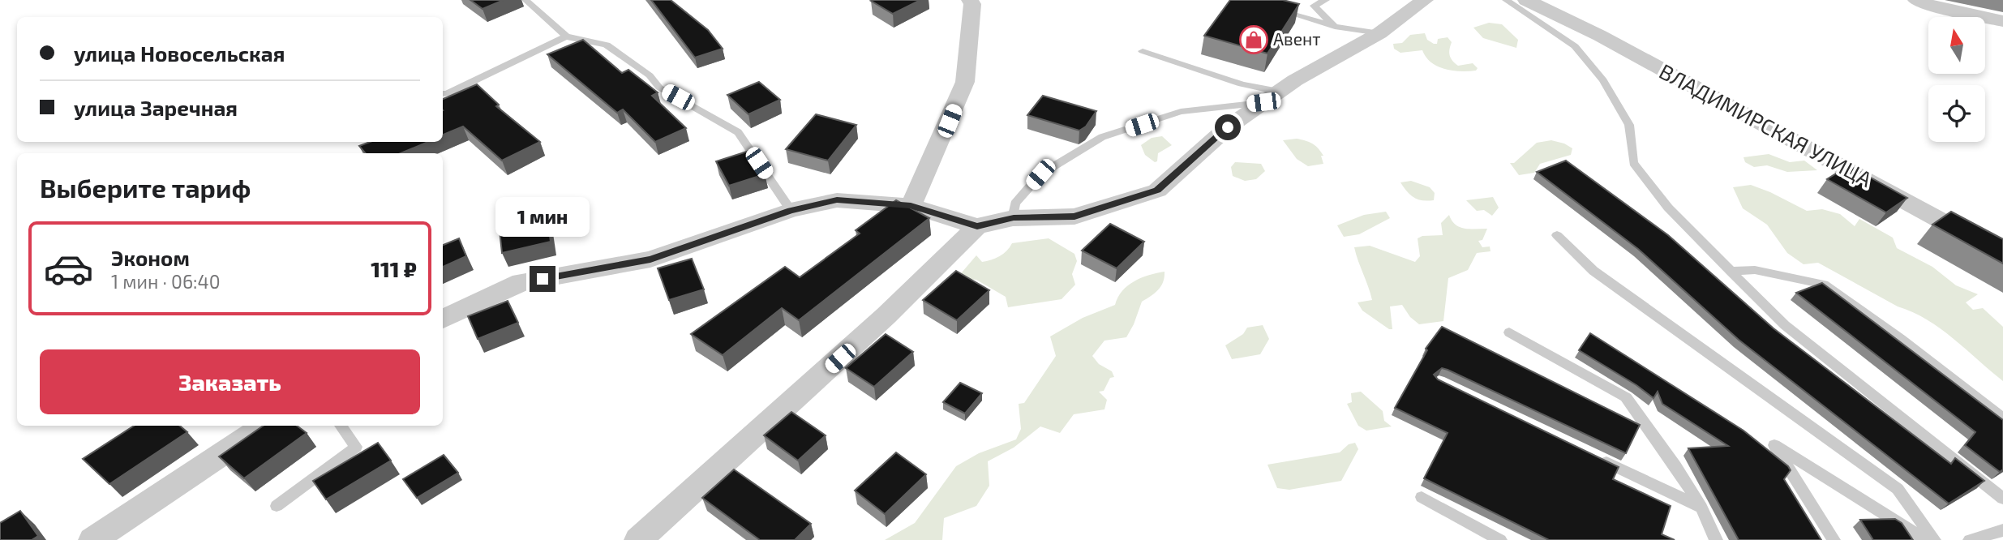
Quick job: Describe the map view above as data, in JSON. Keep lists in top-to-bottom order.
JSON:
{
  "streets": {
    "street": ["ВЛАДИМИРСКАЯ УЛИЦА"]
  },
  "places": {
    "shop": ["Авент"]
  },
  "north": "top",
  "page": {
    "banner": ["улица Новосельская", "улица Заречная"],
    "heading": "Выберите тариф",
    "bubble": "1 мин",
    "list": [
      {
        "name": "Эконом",
        "note": "1 мин · 06:40",
        "value": "111 ₽"
      }
    ],
    "buttons": "Заказать"
  }
}
